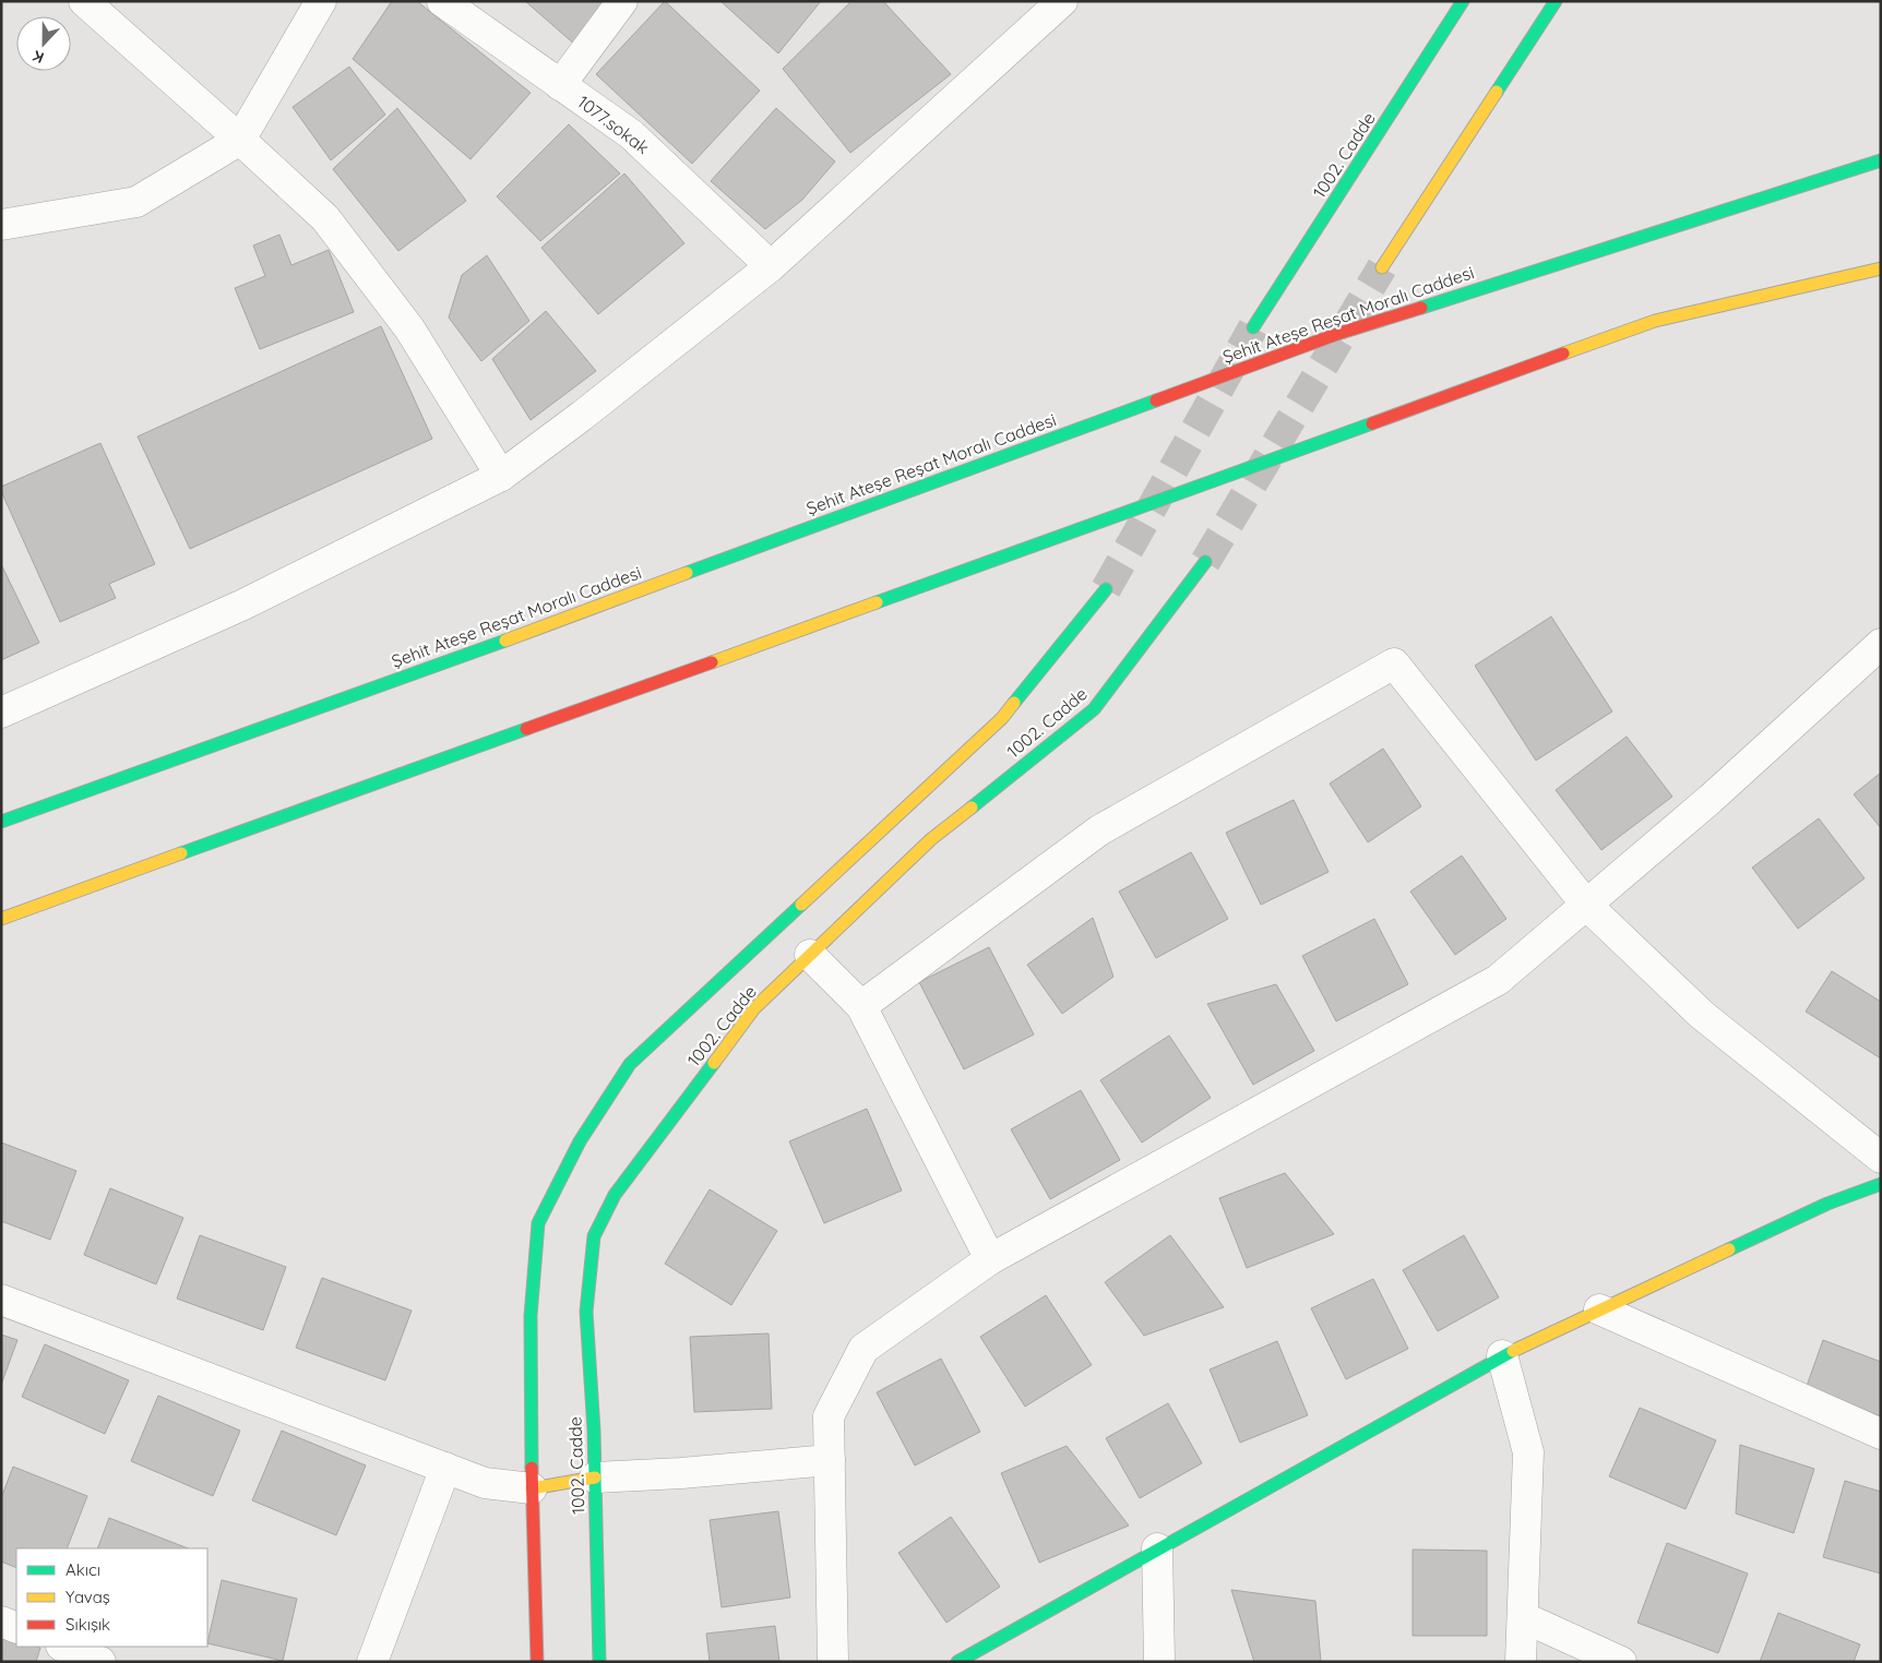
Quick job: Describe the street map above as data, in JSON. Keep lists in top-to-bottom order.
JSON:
{
  "streets": {
    "main road": ["1002. Cadde", "Şehit Ateşe Reşat Moralı Caddesi"],
    "street": ["1077.sokak"]
  },
  "legend": ["Akıcı", "Yavaş", "Sıkışık"],
  "north": "bottom"
}
